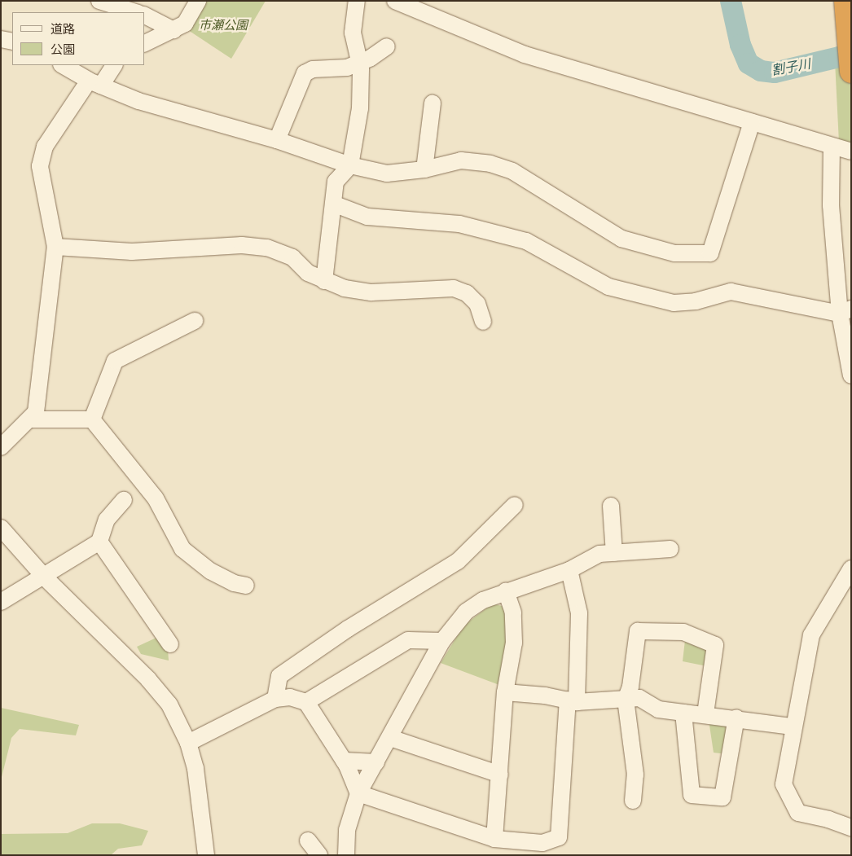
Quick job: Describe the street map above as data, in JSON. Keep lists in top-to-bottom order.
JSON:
{
  "water": ["割子川"],
  "parks": ["市瀬公園"],
  "legend": ["道路", "公園"]
}
